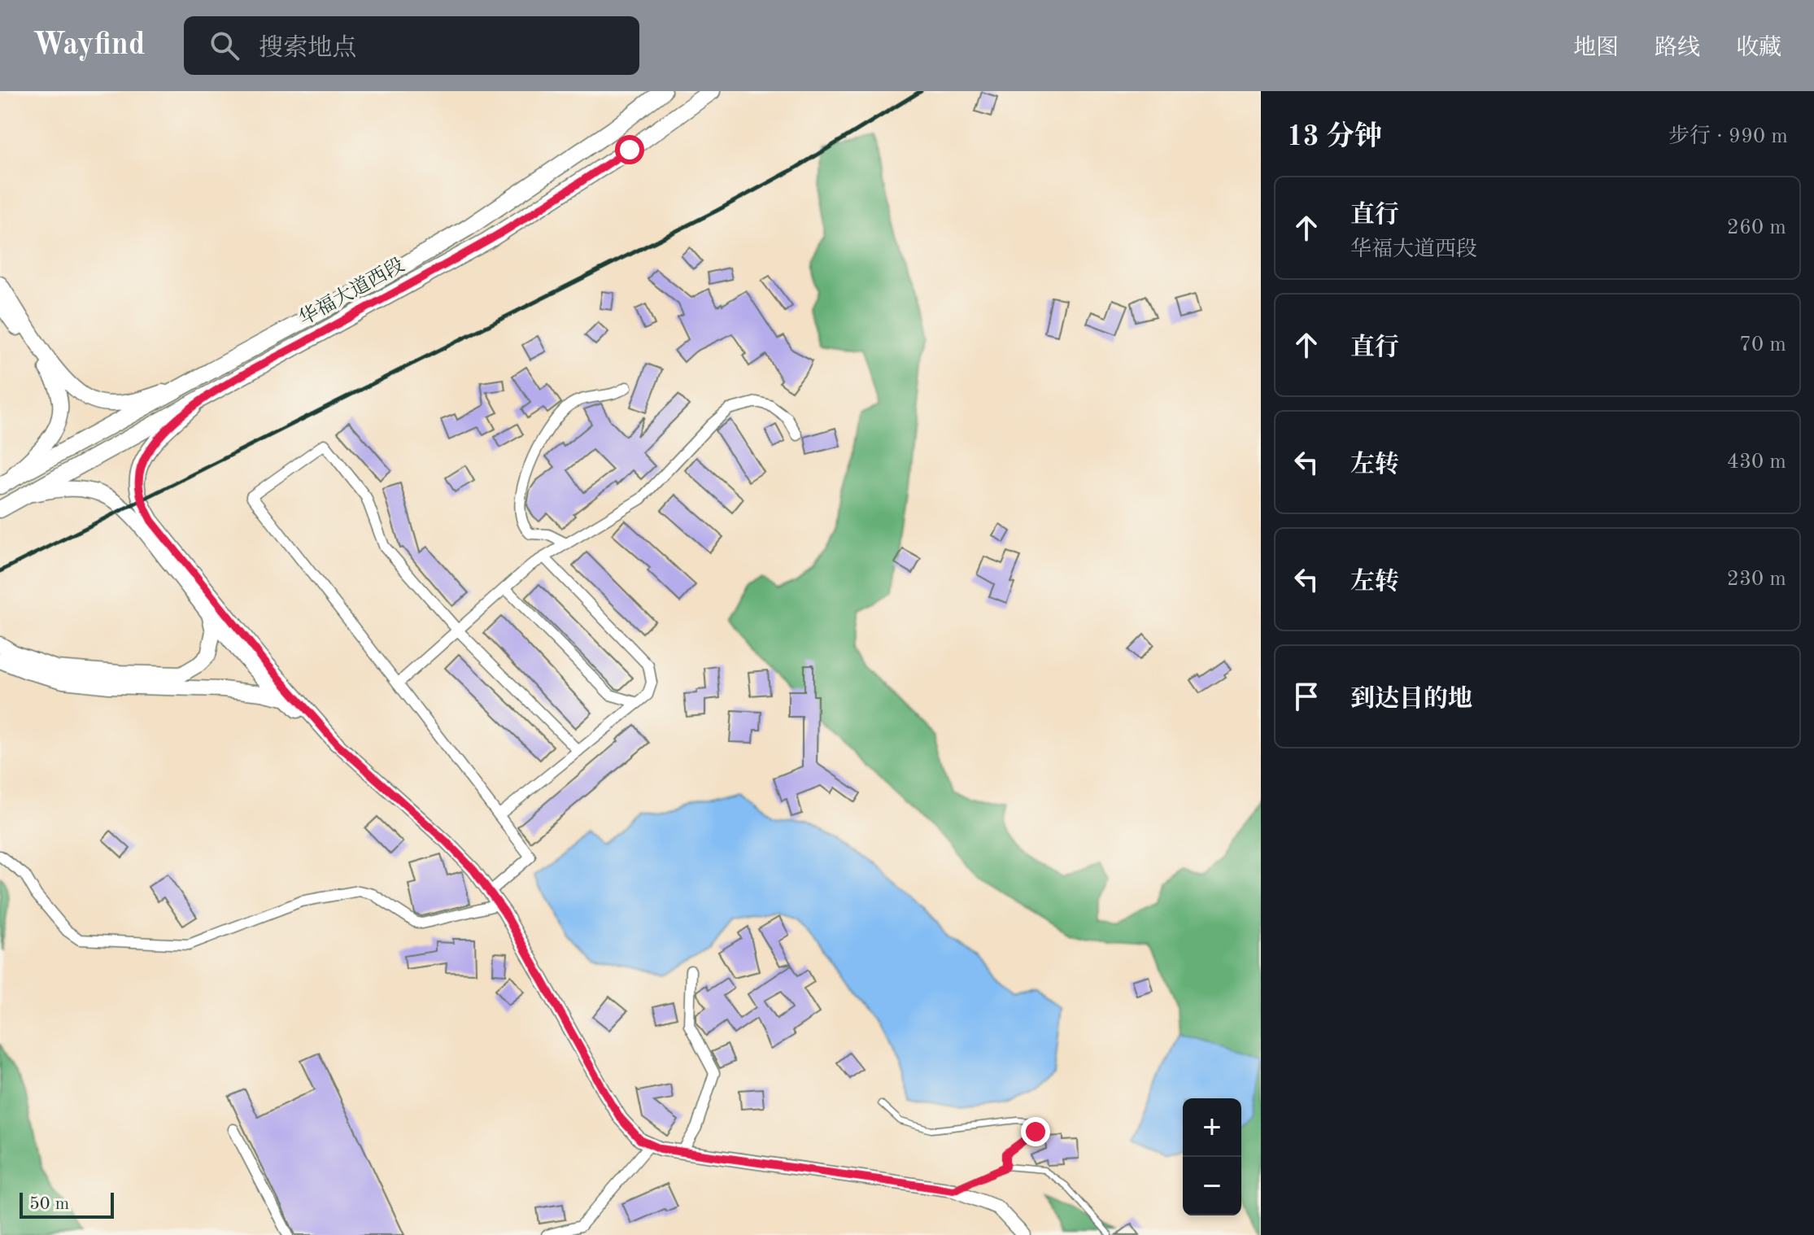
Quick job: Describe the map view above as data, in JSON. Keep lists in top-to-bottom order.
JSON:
{
  "streets": {
    "main road": ["华福大道西段"]
  },
  "scale_bar": "50 m",
  "page": {
    "header": "Wayfind",
    "search": "搜索地点",
    "nav": ["地图", "路线", "收藏"],
    "heading": ["13 分钟", "步行 · 990 m"],
    "list": [
      ["直行", "华福大道西段", "260 m"],
      ["直行", "70 m"],
      ["左转", "430 m"],
      ["左转", "230 m"],
      "到达目的地"
    ],
    "map_buttons": ["+", "−"],
    "scale": "50 m"
  }
}
